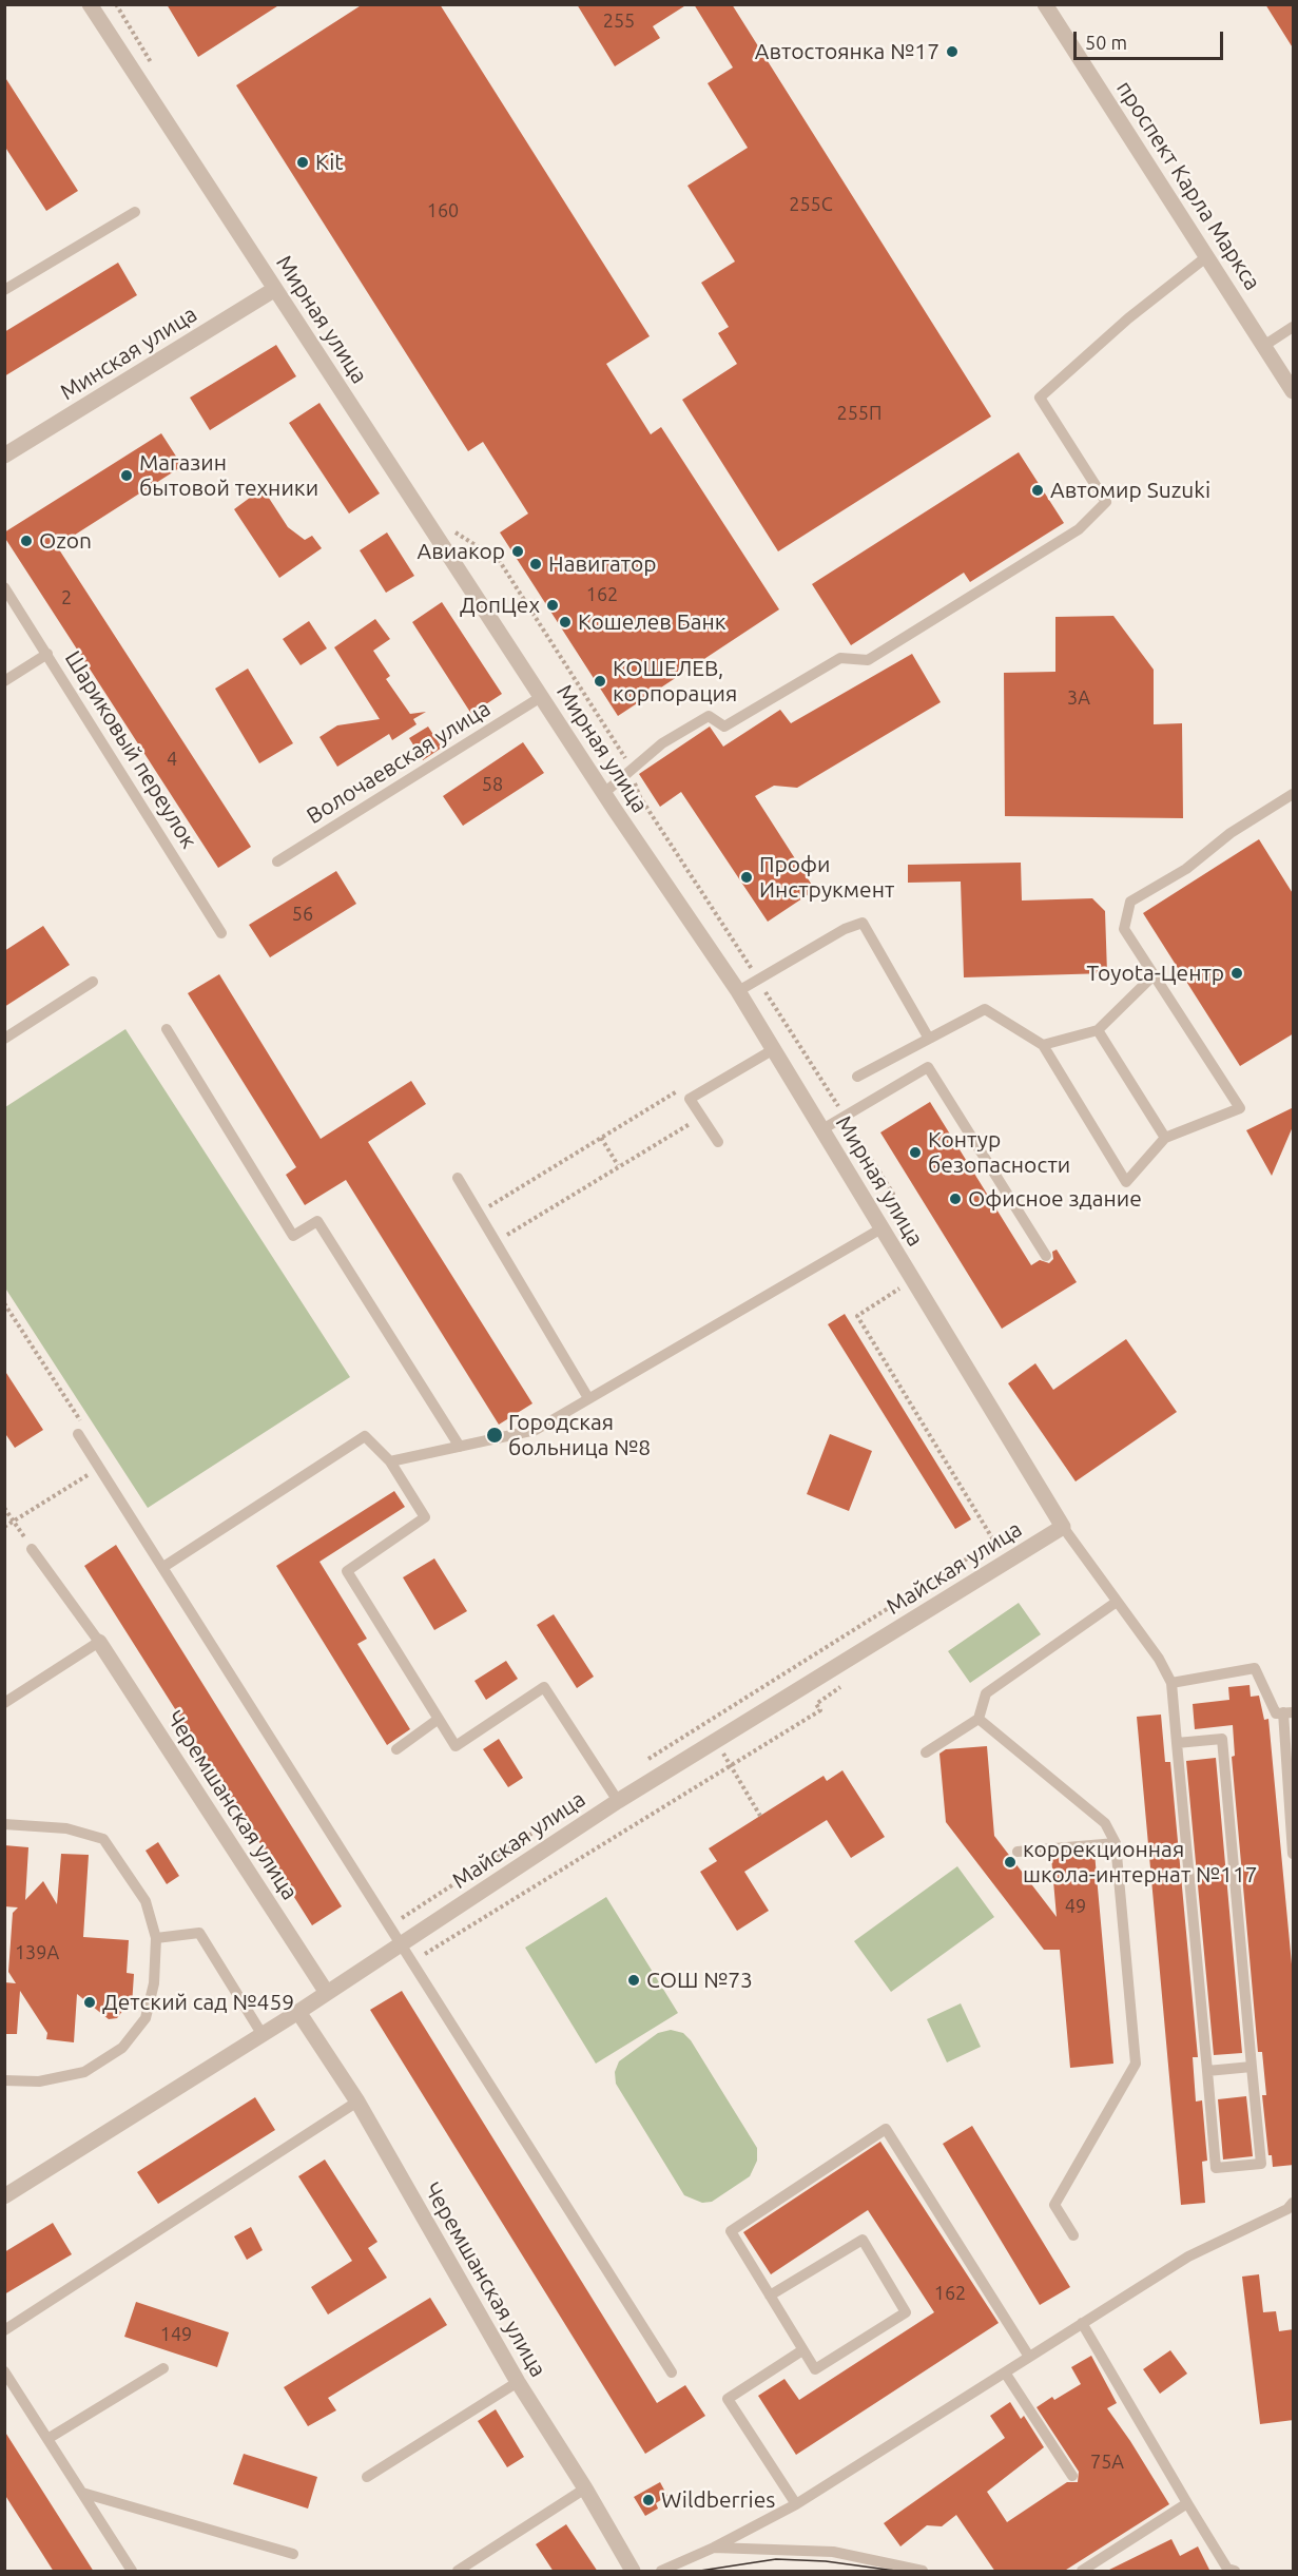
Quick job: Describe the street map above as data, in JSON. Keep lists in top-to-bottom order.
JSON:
{
  "streets": {
    "street": [
      "проспект Карла Маркса",
      "Мирная улица",
      "Минская улица",
      "Майская улица",
      "Черемшанская улица"
    ],
    "lane": ["Шариковый переулок", "Волочаевская улица"]
  },
  "crossings": [
    ["Мирная улица", "Минская улица"],
    ["Мирная улица", "Волочаевская улица"],
    ["Мирная улица", "Майская улица"],
    ["Майская улица", "Черемшанская улица"]
  ],
  "places": [
    "Автостоянка №17",
    "Kit",
    "Магазин бытовой техники",
    "Автомир Suzuki",
    "Ozon",
    "Авиакор",
    "Навигатор",
    "ДопЦех",
    "Кошелев Банк",
    "КОШЕЛЕВ, корпорация",
    "Профи Инструкмент",
    "Toyota-Центр",
    "Контур безопасности",
    "Офисное здание",
    "Городская больница №8",
    "коррекционная школа-интернат №117",
    "СОШ №73",
    "Детский сад №459",
    "Wildberries"
  ],
  "house_numbers": [
    "255",
    "255С",
    "160",
    "255П",
    "162",
    "2",
    "3А",
    "4",
    "58",
    "56",
    "49",
    "139А",
    "162",
    "149",
    "75А"
  ],
  "scale_bar": "50 m"
}
